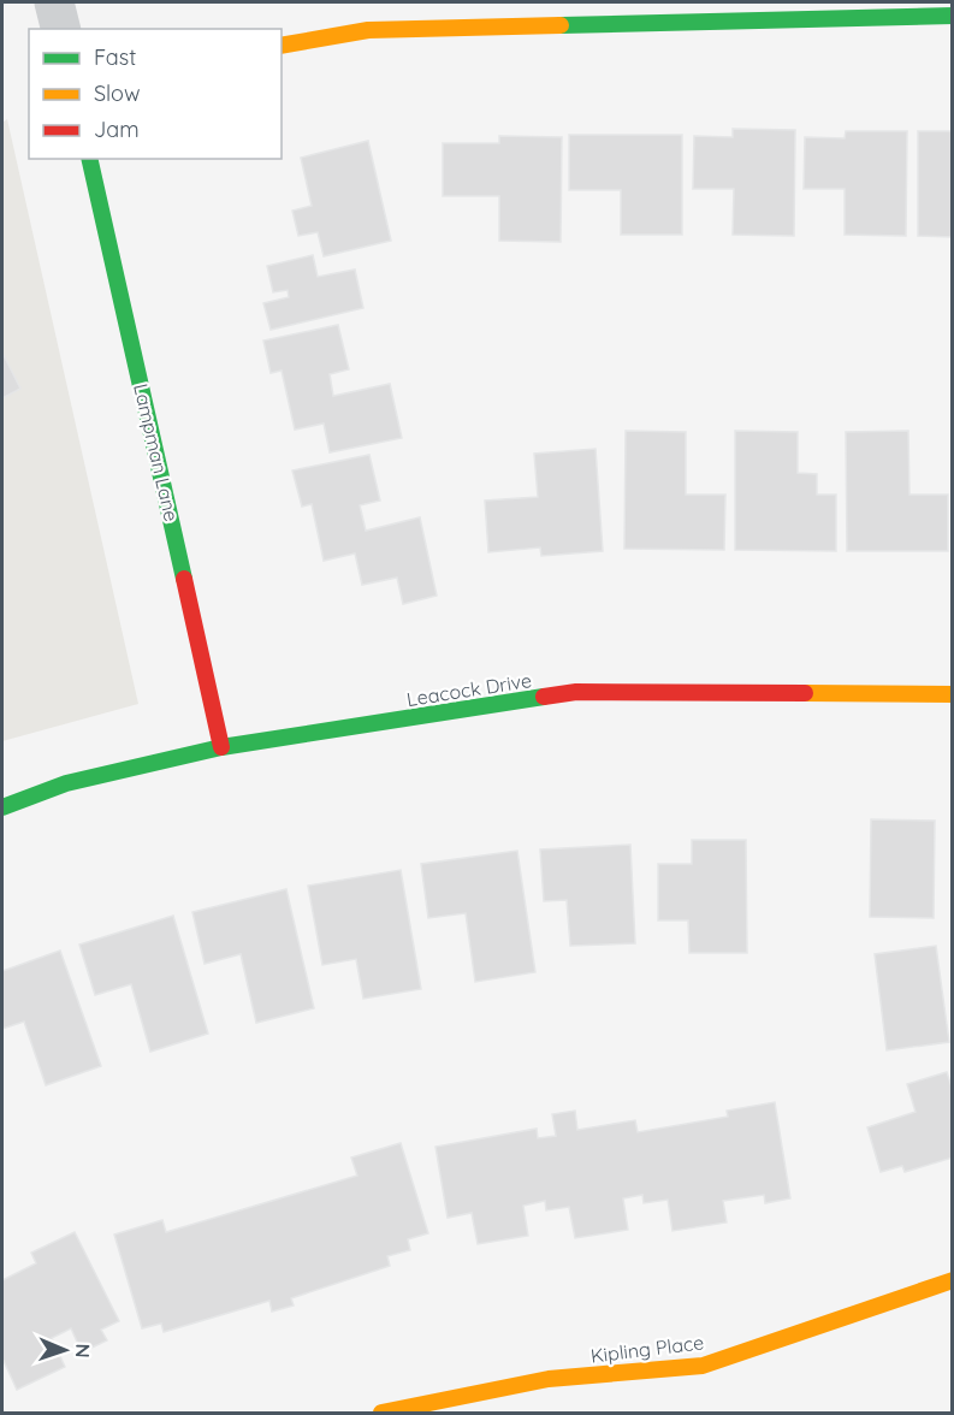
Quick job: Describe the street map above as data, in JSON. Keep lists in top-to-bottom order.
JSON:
{
  "streets": {
    "street": ["Lampman Lane", "Leacock Drive", "Kipling Place"]
  },
  "crossings": [
    ["Lampman Lane", "Leacock Drive"]
  ],
  "legend": ["Fast", "Slow", "Jam"],
  "north": "right"
}
